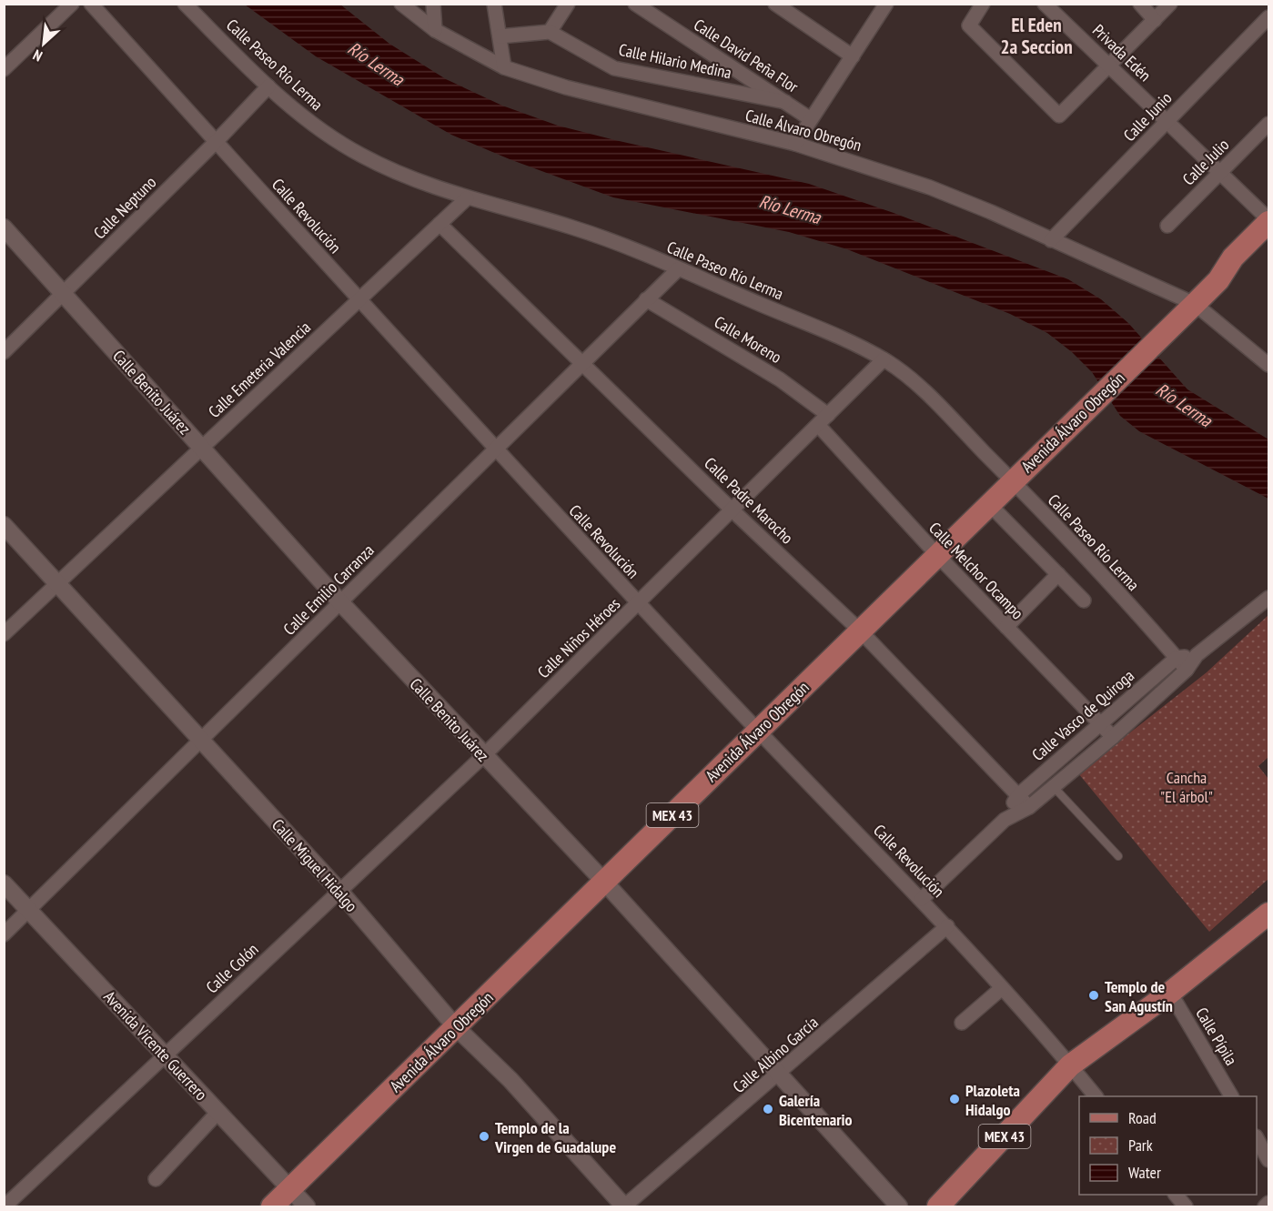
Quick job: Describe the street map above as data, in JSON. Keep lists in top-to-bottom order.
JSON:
{
  "streets": {
    "main road": ["Avenida Álvaro Obregón", "MEX 43"],
    "street": [
      "Privada Edén",
      "Calle David Peña Flor",
      "Calle Hilario Medina",
      "Calle Paseo Río Lerma",
      "Calle Junio",
      "Calle Álvaro Obregón",
      "Calle Julio",
      "Calle Neptuno",
      "Calle Revolución",
      "Calle Moreno",
      "Calle Emeteria Valencia",
      "Calle Benito Juárez",
      "Calle Padre Marocho",
      "Calle Melchor Ocampo",
      "Calle Emilio Carranza",
      "Calle Niños Héroes",
      "Calle Vasco de Quiroga",
      "Calle Miguel Hidalgo",
      "Calle Colón",
      "Calle Pípila",
      "Avenida Vicente Guerrero",
      "Calle Albino García"
    ]
  },
  "crossings": [
    ["Privada Edén", "Calle Junio"],
    ["Privada Edén", "Calle Julio"],
    ["Privada Edén", "Avenida Álvaro Obregón"],
    ["Calle David Peña Flor", "Calle Hilario Medina"],
    ["Calle Paseo Río Lerma", "Calle Neptuno"],
    ["Calle Paseo Río Lerma", "Calle Emeteria Valencia"],
    ["Calle Paseo Río Lerma", "Avenida Álvaro Obregón"],
    ["Calle Paseo Río Lerma", "Calle Emilio Carranza"],
    ["Calle Paseo Río Lerma", "Calle Niños Héroes"],
    ["Calle Paseo Río Lerma", "Calle Vasco de Quiroga"],
    ["Calle Junio", "Calle Álvaro Obregón"],
    ["Calle Álvaro Obregón", "Avenida Álvaro Obregón"],
    ["Calle Neptuno", "Calle Revolución"],
    ["Calle Neptuno", "Calle Benito Juárez"],
    ["Calle Revolución", "Calle Emeteria Valencia"],
    ["Calle Revolución", "Avenida Álvaro Obregón"],
    ["Calle Revolución", "Calle Emilio Carranza"],
    ["Calle Revolución", "Calle Niños Héroes"],
    ["Calle Revolución", "Calle Vasco de Quiroga"],
    ["Calle Revolución", "MEX 43"],
    ["Calle Revolución", "Calle Albino García"],
    ["Calle Moreno", "Calle Emilio Carranza"],
    ["Calle Moreno", "Calle Niños Héroes"],
    ["Calle Emeteria Valencia", "Calle Benito Juárez"],
    ["Calle Emeteria Valencia", "Calle Padre Marocho"],
    ["Calle Emeteria Valencia", "Calle Miguel Hidalgo"],
    ["Calle Benito Juárez", "Avenida Álvaro Obregón"],
    ["Calle Benito Juárez", "Calle Emilio Carranza"],
    ["Calle Benito Juárez", "Calle Niños Héroes"],
    ["Calle Benito Juárez", "Calle Colón"],
    ["Calle Benito Juárez", "Calle Albino García"],
    ["Avenida Álvaro Obregón", "Calle Padre Marocho"],
    ["Avenida Álvaro Obregón", "Calle Melchor Ocampo"],
    ["Avenida Álvaro Obregón", "Calle Miguel Hidalgo"],
    ["Avenida Álvaro Obregón", "Avenida Vicente Guerrero"],
    ["Calle Padre Marocho", "Calle Emilio Carranza"],
    ["Calle Padre Marocho", "Calle Niños Héroes"],
    ["Calle Padre Marocho", "Calle Vasco de Quiroga"],
    ["Calle Melchor Ocampo", "Calle Niños Héroes"],
    ["Calle Melchor Ocampo", "Calle Vasco de Quiroga"],
    ["Calle Emilio Carranza", "Calle Miguel Hidalgo"],
    ["Calle Emilio Carranza", "Avenida Vicente Guerrero"],
    ["Calle Niños Héroes", "Calle Colón"],
    ["MEX 43", "Calle Pípila"],
    ["Calle Miguel Hidalgo", "Calle Colón"],
    ["Calle Miguel Hidalgo", "Calle Albino García"],
    ["Calle Colón", "Avenida Vicente Guerrero"]
  ],
  "districts": ["El Eden 2a Seccion"],
  "water": ["Río Lerma"],
  "parks": ["Cancha \"El árbol\""],
  "places": [
    "Templo de San Agustín",
    "Plazoleta Hidalgo",
    "Galería Bicentenario",
    "Templo de la Virgen de Guadalupe"
  ],
  "legend": ["Road", "Park", "Water"],
  "north": "bottom left"
}
